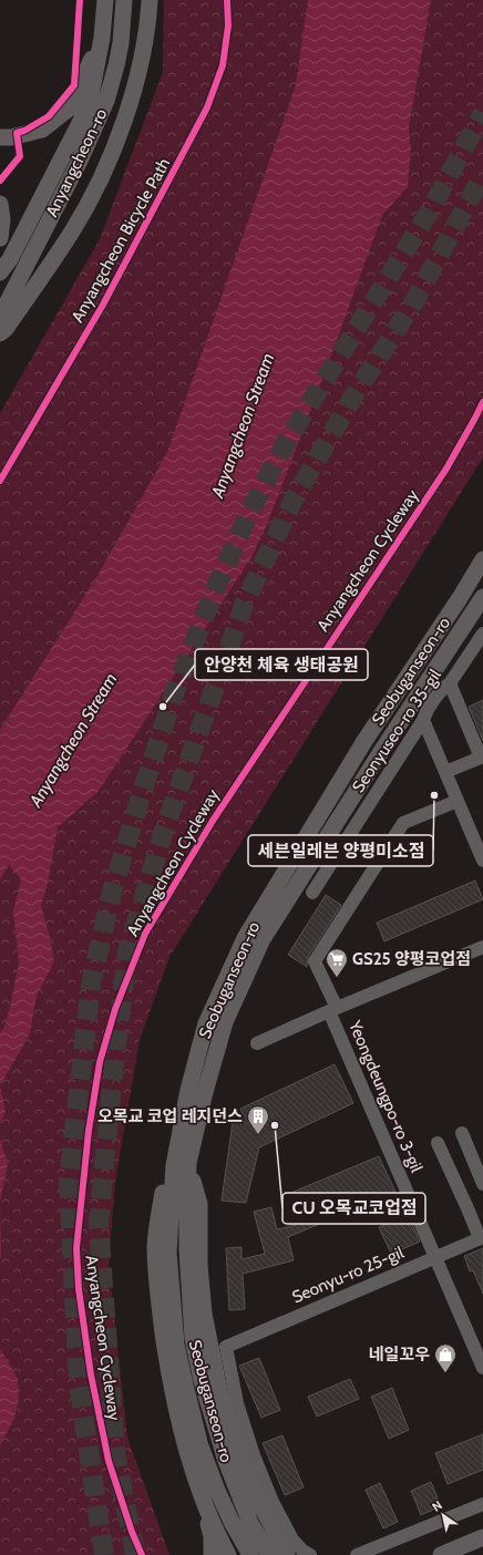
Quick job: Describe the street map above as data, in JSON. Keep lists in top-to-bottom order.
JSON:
{
  "streets": {
    "main road": ["Anyangcheon-ro", "Seobuganseon-ro"],
    "street": ["Seonyuseo-ro 35-gil", "Yeongdeungpo-ro 3-gil", "Seonyu-ro 25-gil"],
    "cycle path": ["Anyangcheon Bicycle Path", "Anyangcheon Cycleway"]
  },
  "crossings": [
    ["Yeongdeungpo-ro 3-gil", "Seonyu-ro 25-gil"]
  ],
  "water": ["Anyangcheon Stream"],
  "places": {
    "other": ["안양천 체육 생태공원", "세븐일레븐 양평미소점", "CU 오목교코업점"],
    "supermarket": ["GS25 양평코업점"],
    "building": ["오목교 코업 레지던스"],
    "shop": ["네일꼬우"]
  },
  "north": "top left"
}
